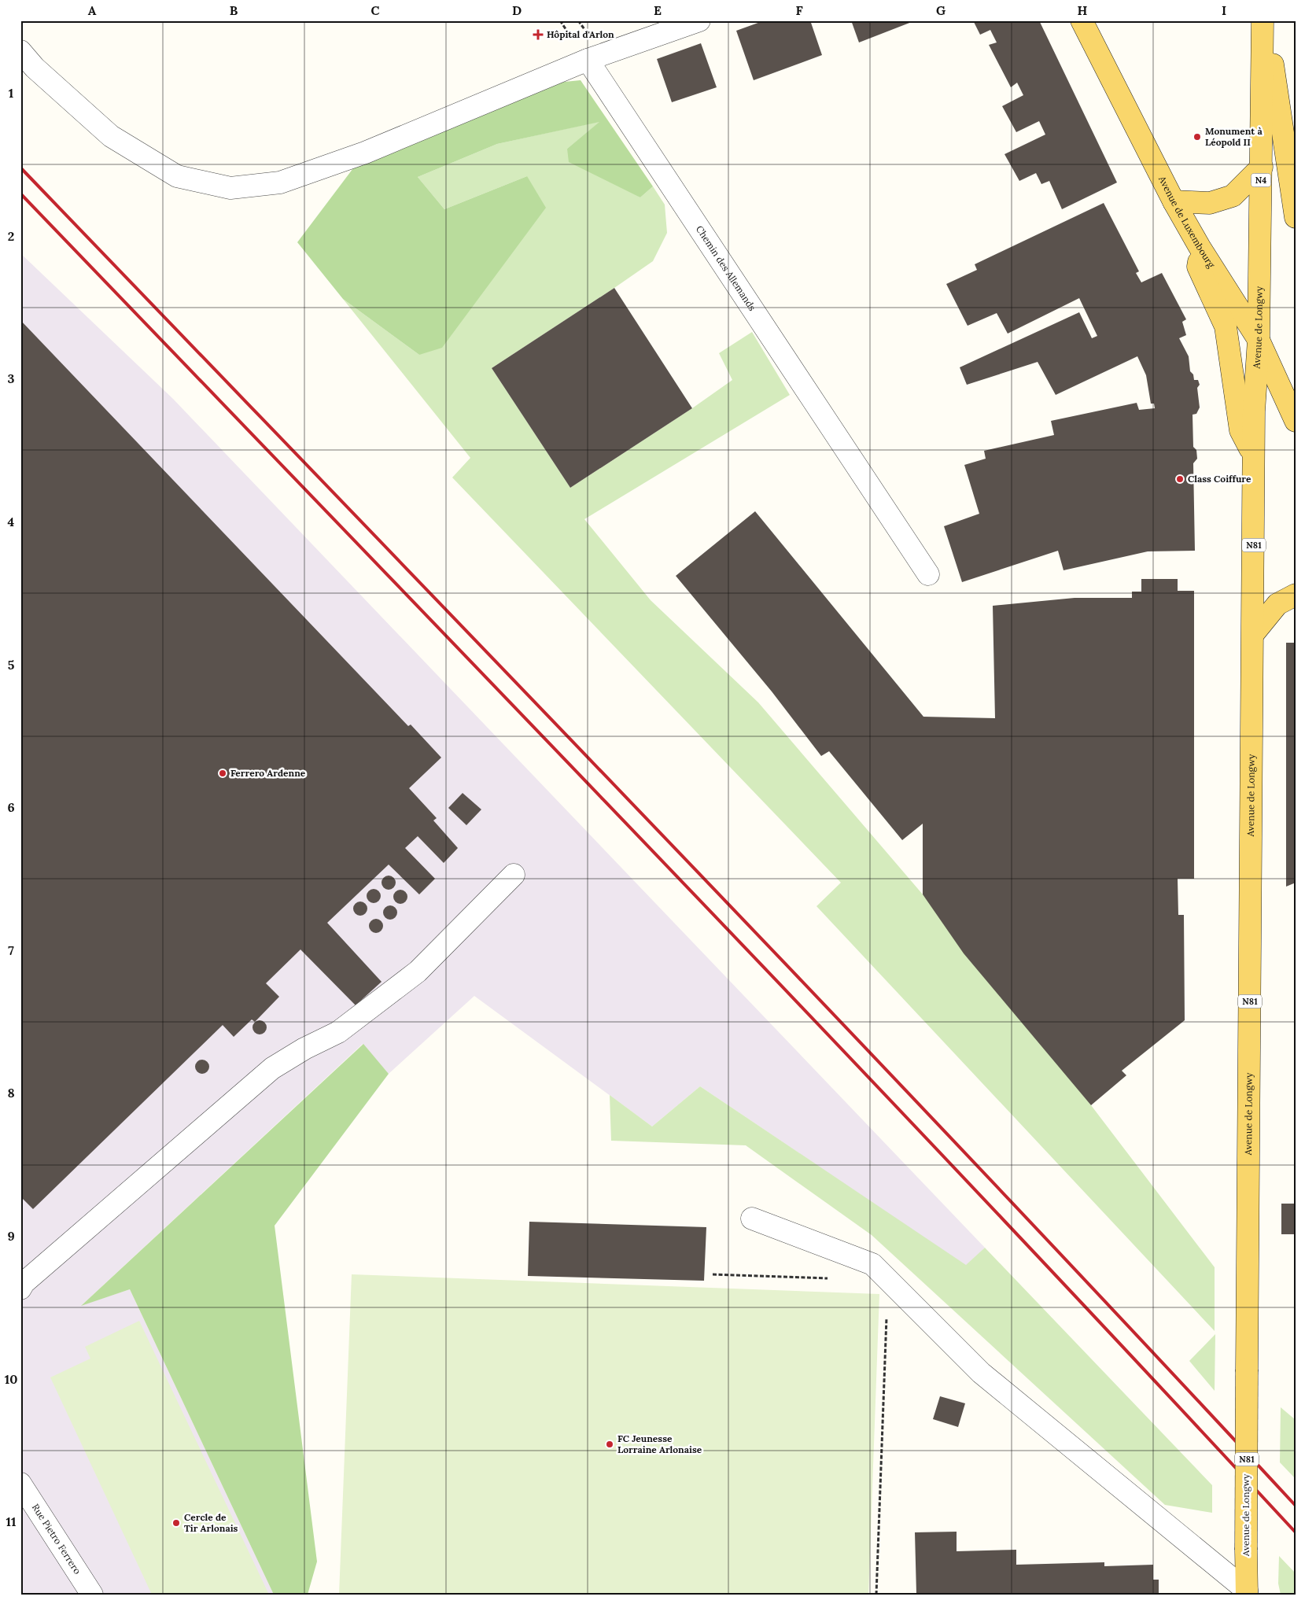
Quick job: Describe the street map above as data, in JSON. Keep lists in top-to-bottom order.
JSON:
{
  "streets": {
    "main road": [
      "N4",
      "Avenue de Luxembourg",
      "Avenue de Longwy",
      "N81"
    ],
    "street": ["Chemin des Allemands", "Rue Pietro Ferrero"]
  },
  "crossings": [
    ["Avenue de Luxembourg", "Avenue de Longwy"]
  ],
  "places": {
    "health": ["Hôpital d'Arlon"],
    "other": [
      "Monument à Léopold II",
      "Class Coiffure",
      "Ferrero Ardenne",
      "FC Jeunesse Lorraine Arlonaise",
      "Cercle de Tir Arlonais"
    ]
  },
  "grid": {
    "columns": [
      "A",
      "B",
      "C",
      "D",
      "E",
      "F",
      "G",
      "H",
      "I"
    ],
    "rows": [
      "1",
      "2",
      "3",
      "4",
      "5",
      "6",
      "7",
      "8",
      "9",
      "10",
      "11"
    ]
  }
}
